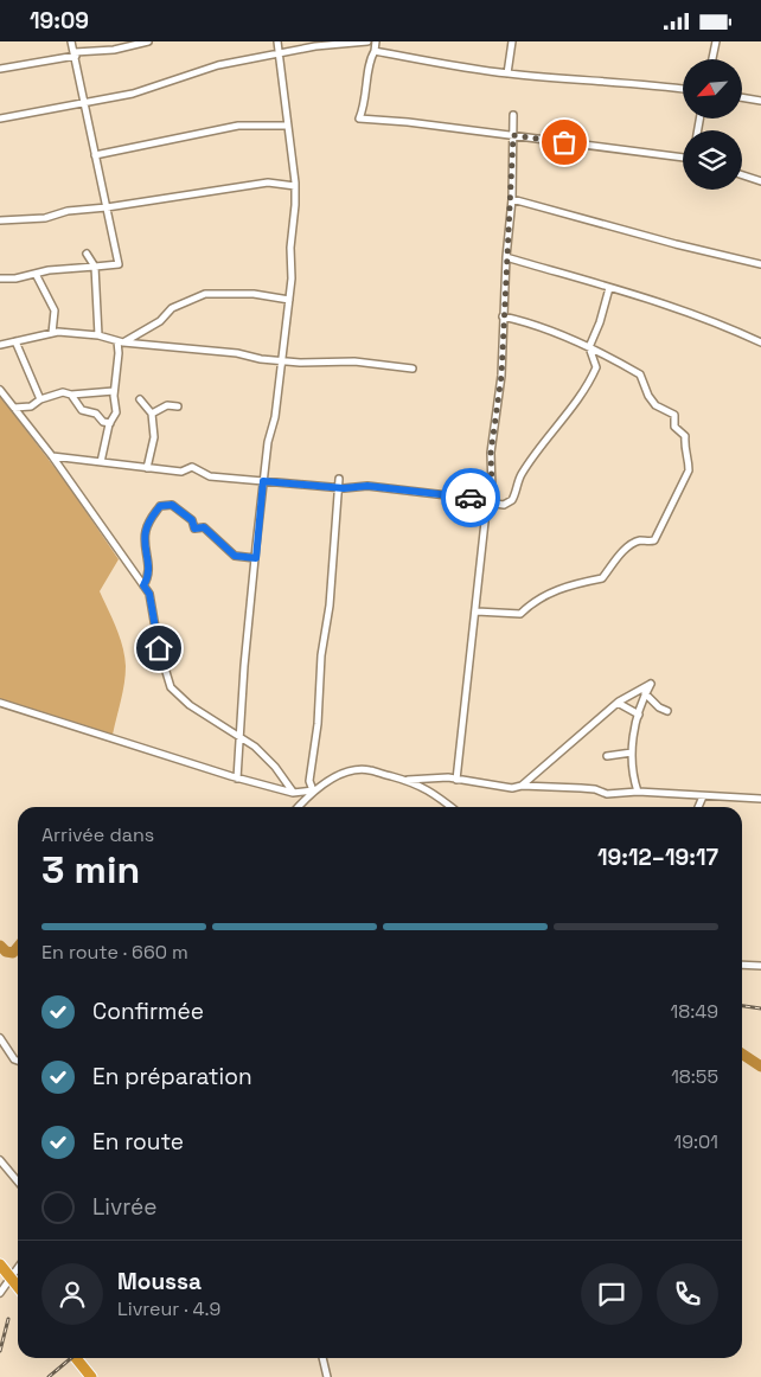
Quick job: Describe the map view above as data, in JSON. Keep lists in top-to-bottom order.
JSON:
{
  "north": "bottom left",
  "page": {
    "status": "19:09",
    "heading": ["3 min", "Arrivée dans", "19:12–19:17"],
    "panel": ["Moussa", "Livreur · 4.9"],
    "bar": "En route · 660 m",
    "list": [
      ["Confirmée", "18:49"],
      ["En préparation", "18:55"],
      ["En route", "19:01"],
      "Livrée"
    ]
  }
}
